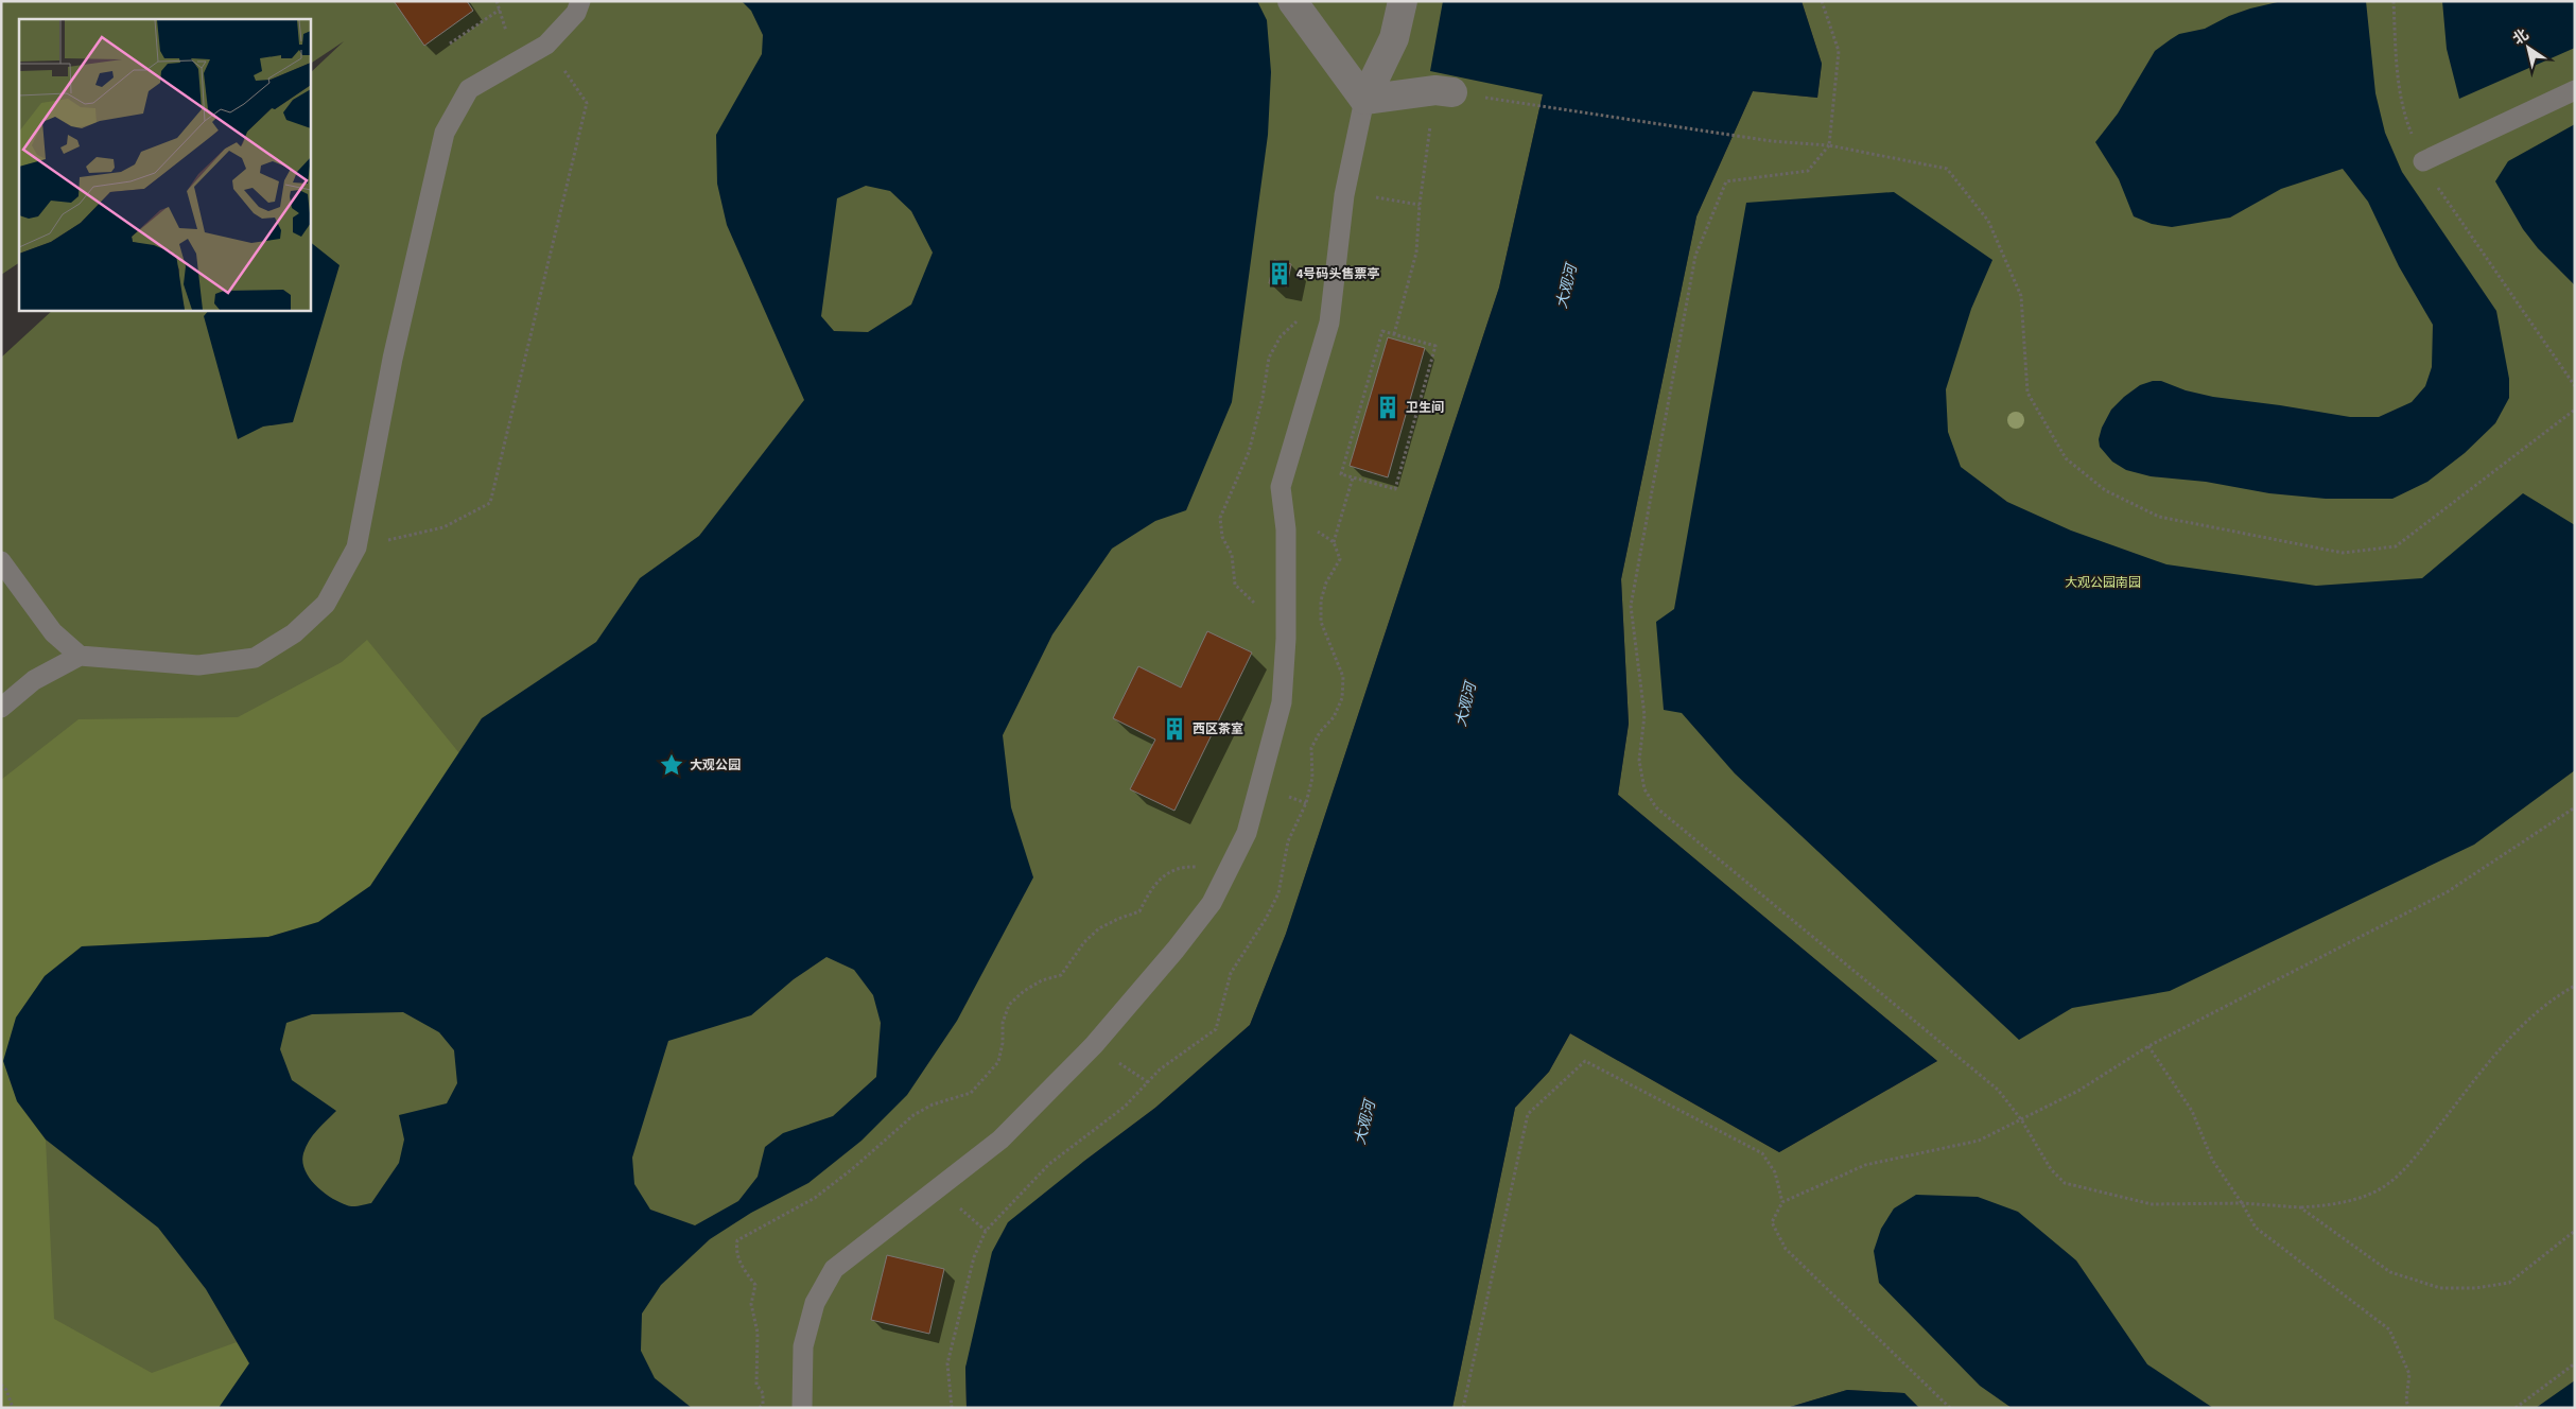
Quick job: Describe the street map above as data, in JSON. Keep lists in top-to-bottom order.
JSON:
{
  "water": ["大观河"],
  "parks": ["大观公园南园"],
  "places": {
    "building": ["4号码头售票亭", "卫生间", "西区茶室"],
    "place": ["大观公园"]
  },
  "north": "top left"
}
